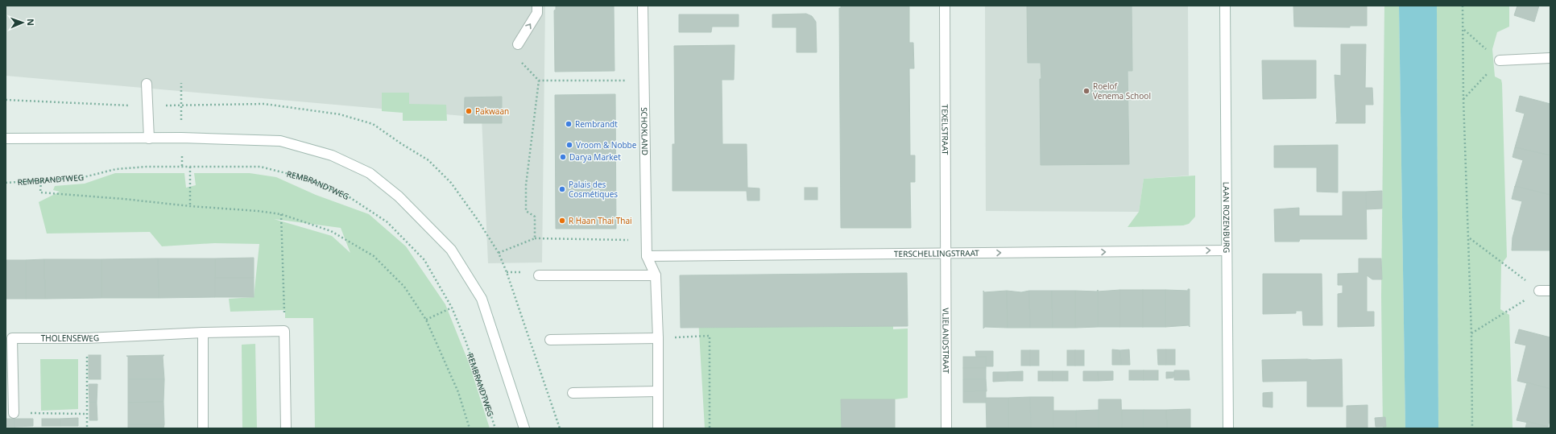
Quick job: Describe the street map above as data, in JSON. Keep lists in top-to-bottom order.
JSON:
{
  "streets": {
    "street": [
      "TEXELSTRAAT",
      "SCHOKLAND",
      "LAAN ROZENBURG",
      "TERSCHELLINGSTRAAT",
      "THOLENSEWEG",
      "VLIELANDSTRAAT"
    ],
    "path": ["REMBRANDTWEG"]
  },
  "crossings": [
    ["TEXELSTRAAT", "TERSCHELLINGSTRAAT"],
    ["TEXELSTRAAT", "VLIELANDSTRAAT"],
    ["SCHOKLAND", "TERSCHELLINGSTRAAT"],
    ["LAAN ROZENBURG", "TERSCHELLINGSTRAAT"],
    ["TERSCHELLINGSTRAAT", "VLIELANDSTRAAT"]
  ],
  "one_way": ["TERSCHELLINGSTRAAT"],
  "places": [
    "Roelof Venema School",
    "Pakwaan",
    "Rembrandt",
    "Vroom & Nobbe",
    "Darya Market",
    "Palais des Cosmétiques",
    "R Haan Thai Thai"
  ],
  "north": "right"
}
